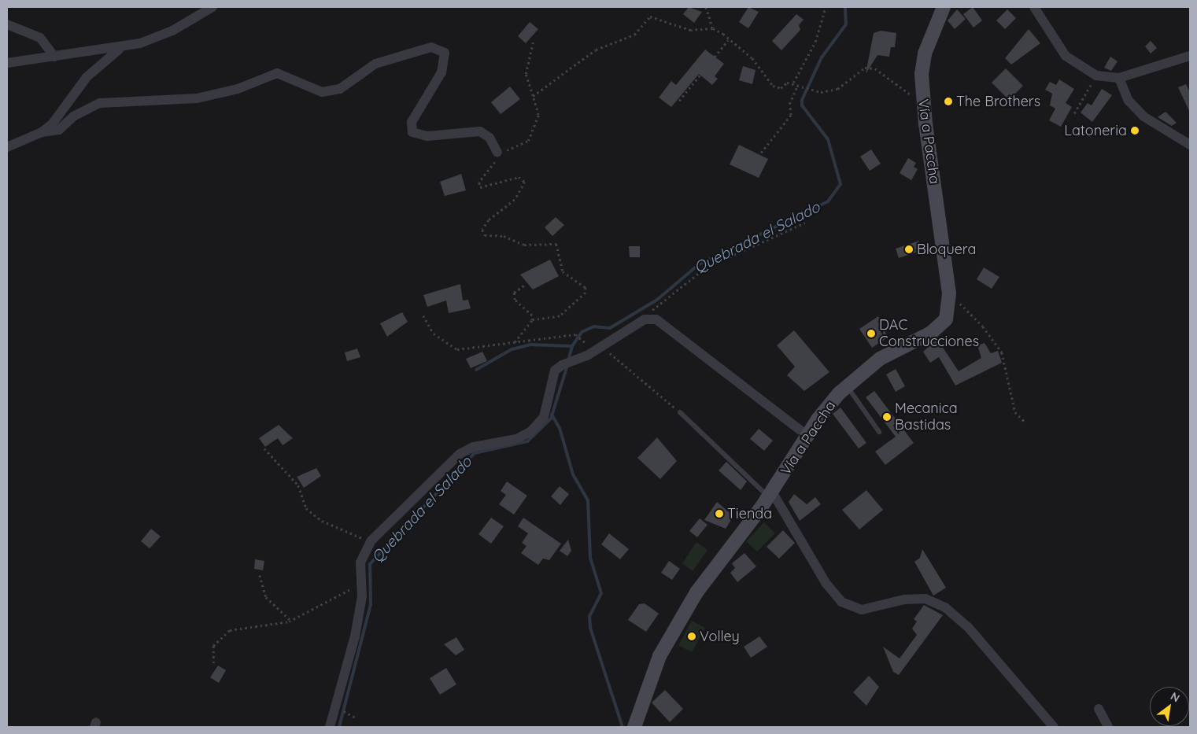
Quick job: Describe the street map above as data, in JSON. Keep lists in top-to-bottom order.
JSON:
{
  "streets": {
    "main road": ["Vía a Paccha"]
  },
  "water": ["Quebrada el Salado"],
  "places": [
    "The Brothers",
    "Latoneria",
    "Bloquera",
    "DAC Construcciones",
    "Mecanica Bastidas",
    "Tienda",
    "Volley"
  ],
  "north": "top right"
}
